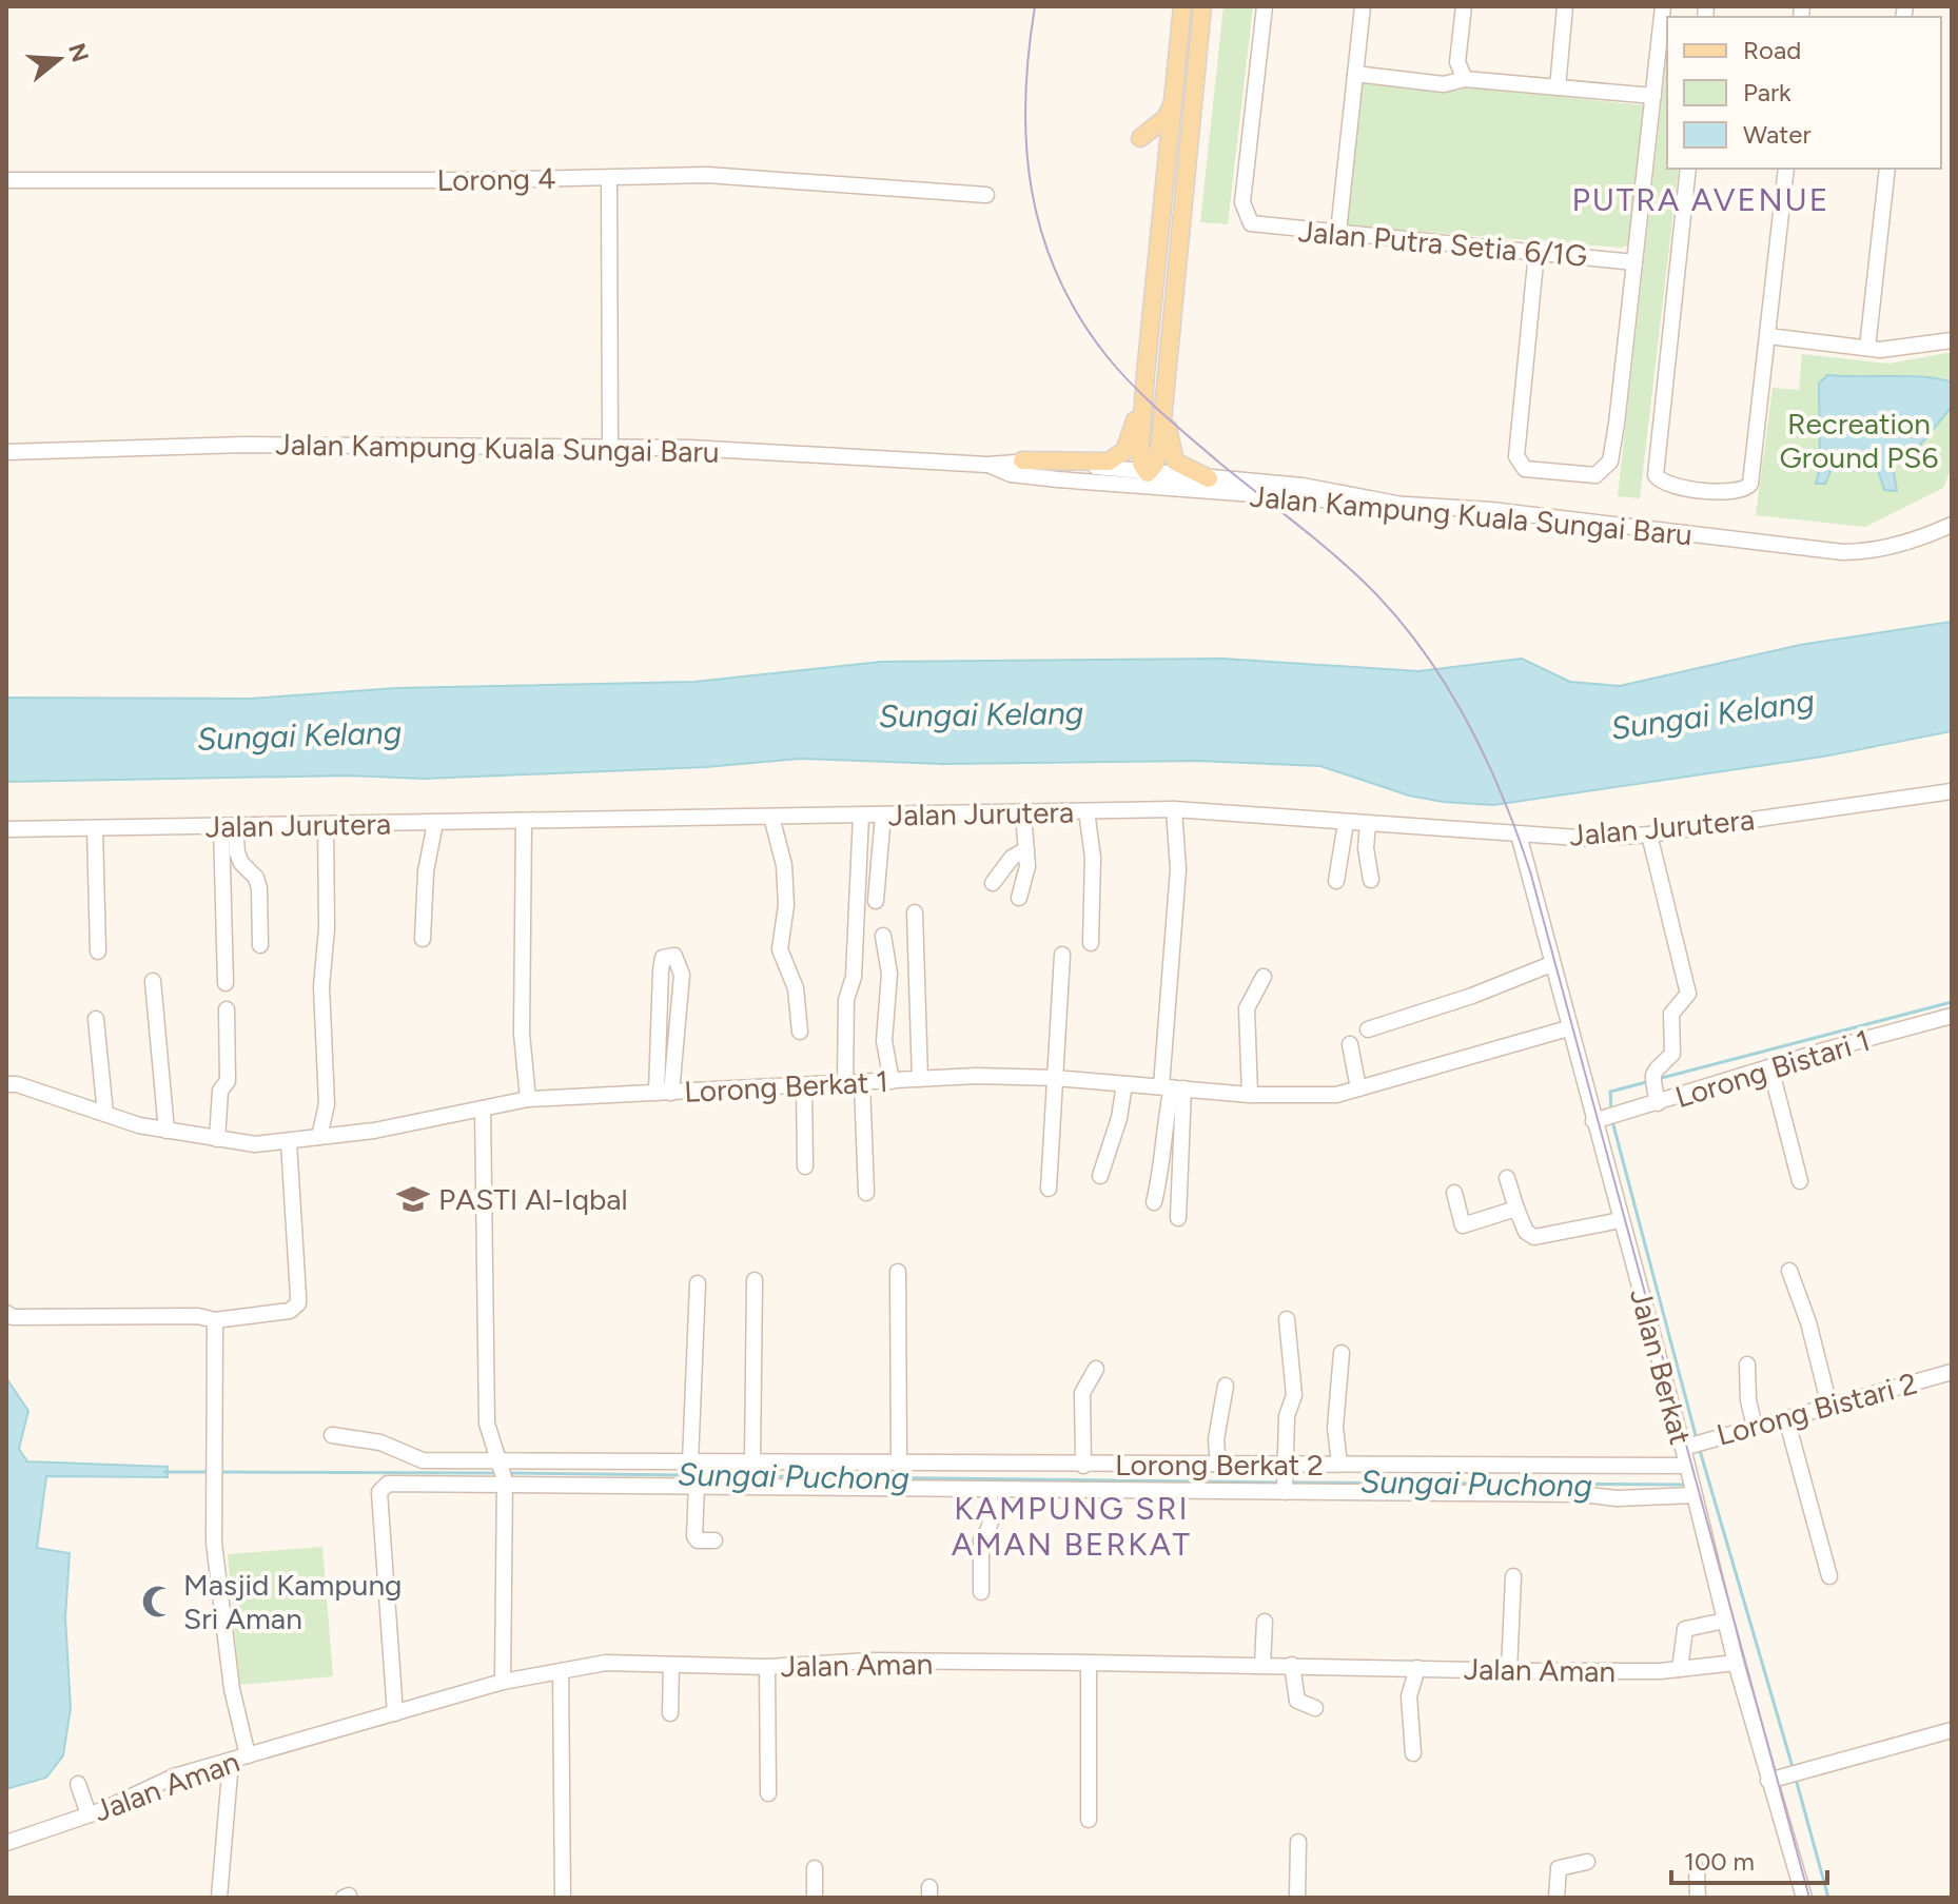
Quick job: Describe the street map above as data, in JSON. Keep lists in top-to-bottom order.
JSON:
{
  "streets": {
    "street": [
      "Lorong 4",
      "Jalan Putra Setia 6/1G",
      "Jalan Kampung Kuala Sungai Baru",
      "Jalan Jurutera",
      "Lorong Bistari 1",
      "Lorong Berkat 1",
      "Jalan Berkat",
      "Lorong Bistari 2",
      "Lorong Berkat 2",
      "Jalan Aman"
    ]
  },
  "crossings": [
    ["Jalan Jurutera", "Jalan Berkat"],
    ["Lorong Bistari 1", "Jalan Berkat"],
    ["Lorong Berkat 1", "Jalan Berkat"],
    ["Jalan Berkat", "Lorong Bistari 2"],
    ["Jalan Berkat", "Lorong Berkat 2"],
    ["Jalan Berkat", "Jalan Aman"]
  ],
  "districts": ["PUTRA AVENUE", "KAMPUNG SRI AMAN BERKAT"],
  "water": ["Sungai Kelang", "Sungai Puchong"],
  "parks": ["Recreation Ground PS6"],
  "places": {
    "school or university": ["PASTI Al-Iqbal"],
    "mosque": ["Masjid Kampung Sri Aman"]
  },
  "legend": ["Road", "Park", "Water"],
  "scale_bar": "100 m",
  "north": "right"
}
